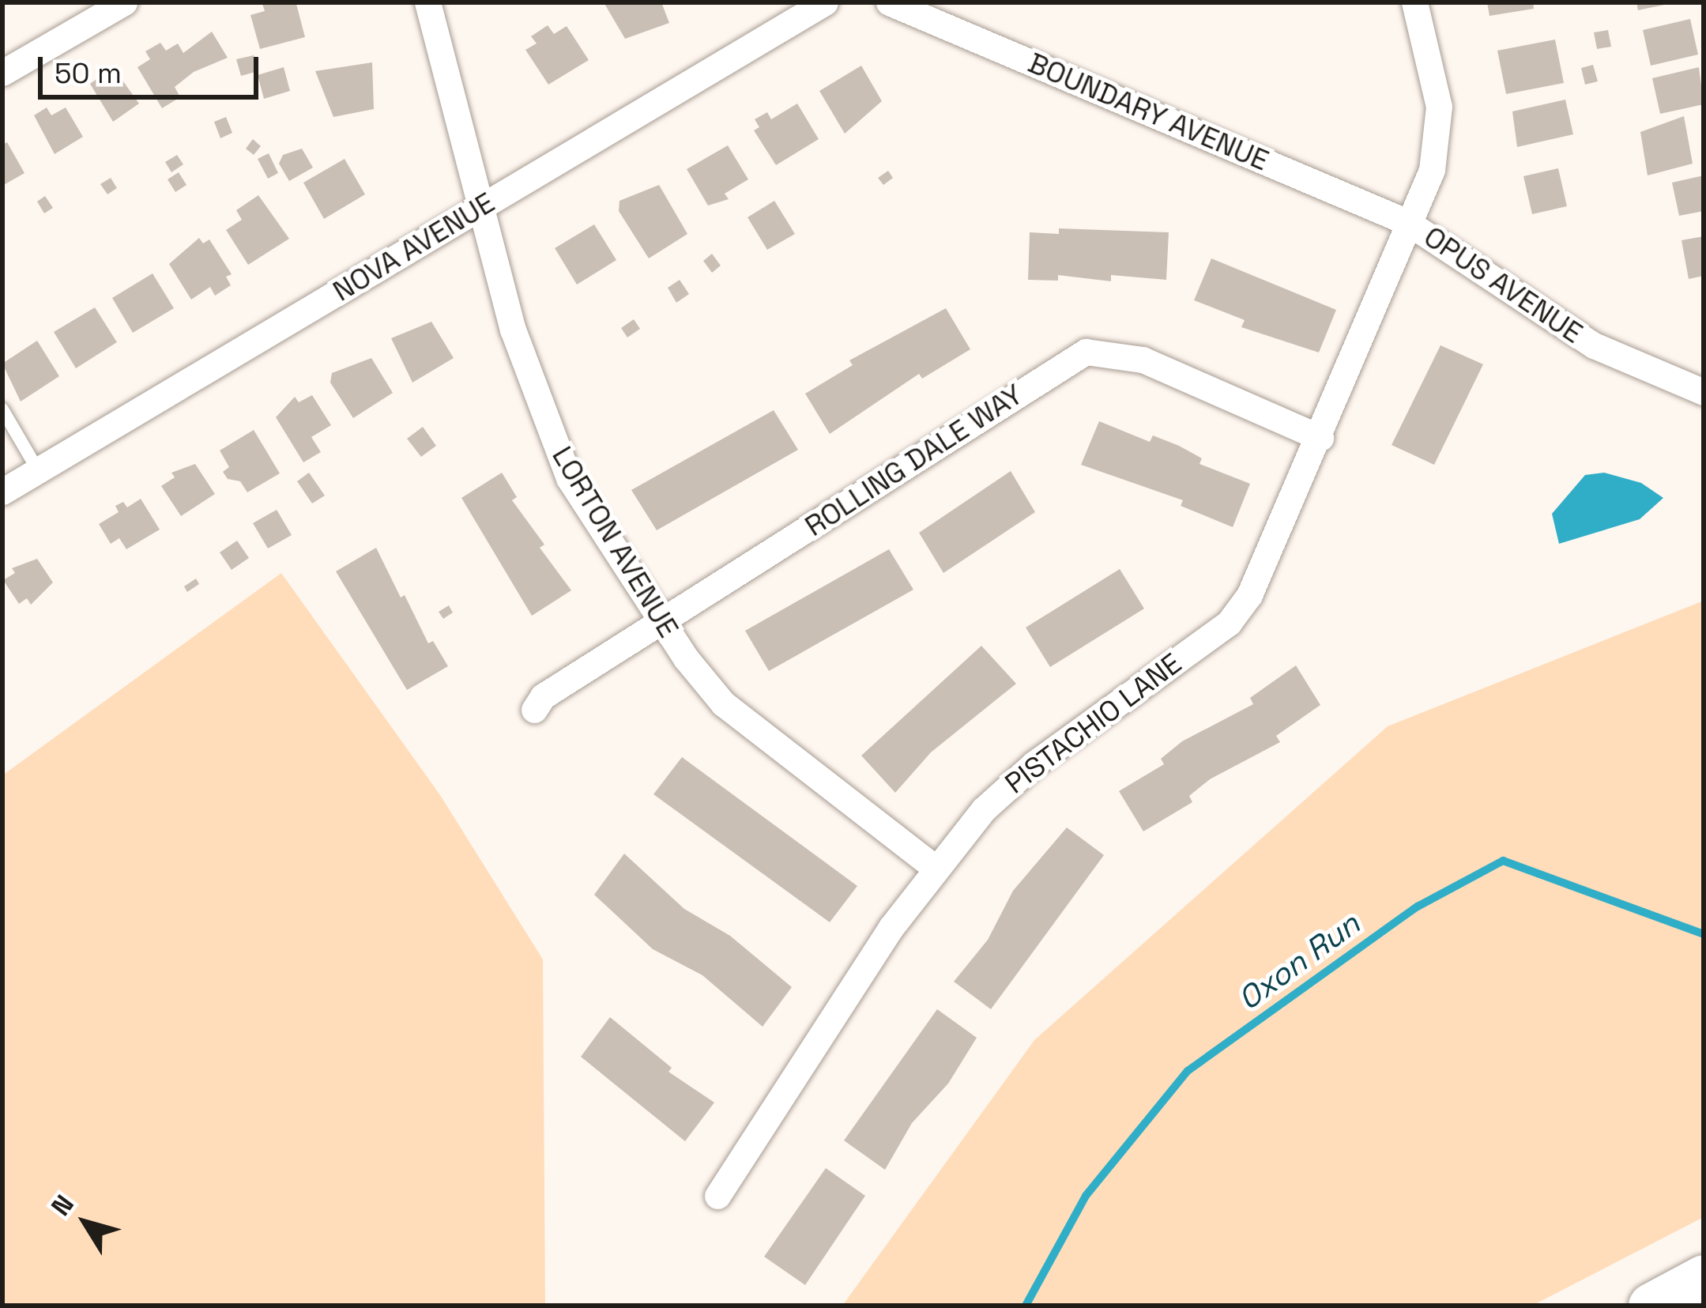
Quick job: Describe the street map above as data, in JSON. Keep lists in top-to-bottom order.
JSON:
{
  "streets": {
    "street": [
      "BOUNDARY AVENUE",
      "NOVA AVENUE",
      "OPUS AVENUE",
      "ROLLING DALE WAY",
      "LORTON AVENUE",
      "PISTACHIO LANE"
    ]
  },
  "crossings": [
    ["BOUNDARY AVENUE", "OPUS AVENUE"],
    ["BOUNDARY AVENUE", "PISTACHIO LANE"],
    ["NOVA AVENUE", "LORTON AVENUE"],
    ["OPUS AVENUE", "PISTACHIO LANE"],
    ["ROLLING DALE WAY", "LORTON AVENUE"],
    ["ROLLING DALE WAY", "PISTACHIO LANE"],
    ["LORTON AVENUE", "PISTACHIO LANE"]
  ],
  "water": ["Oxon Run"],
  "scale_bar": "50 m",
  "north": "top left"
}
